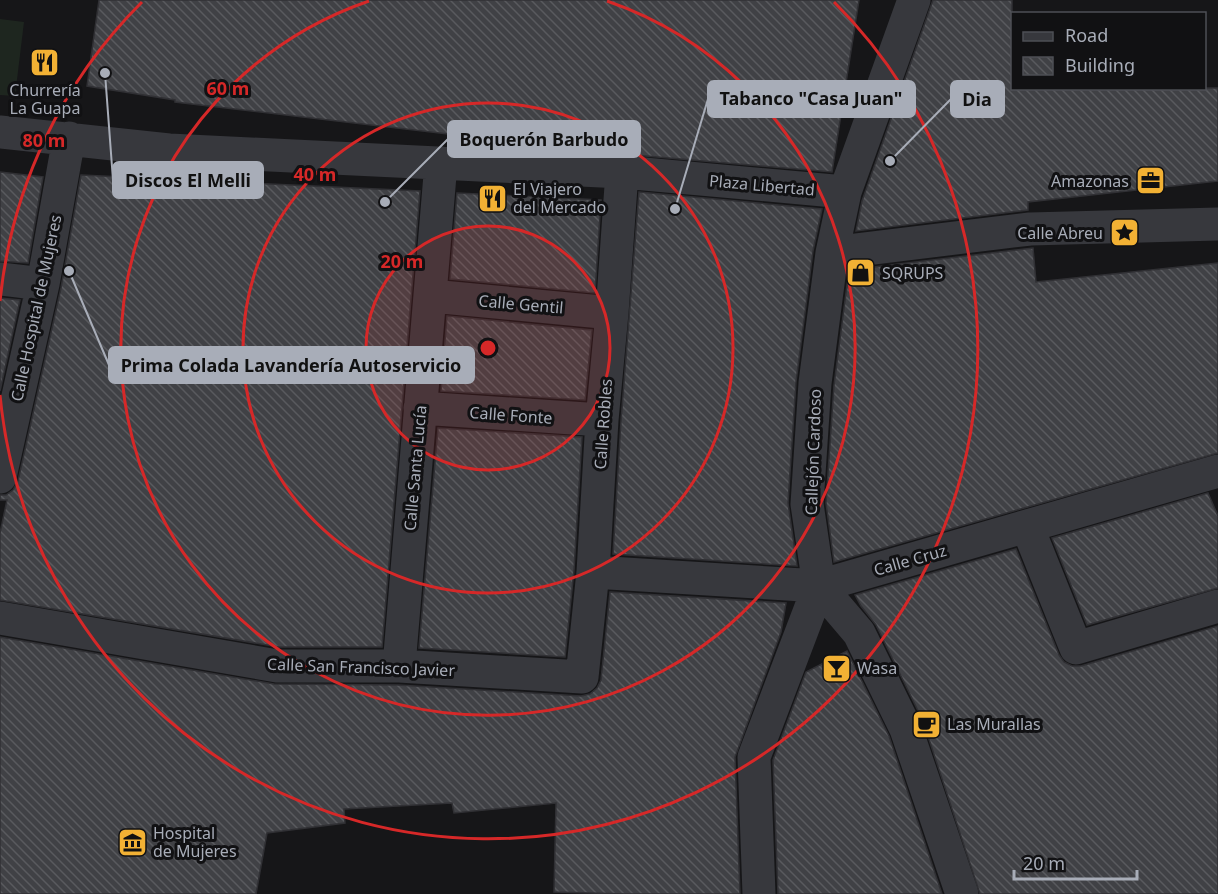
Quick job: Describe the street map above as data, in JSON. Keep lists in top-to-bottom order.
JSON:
{
  "streets": {
    "street": [
      "Plaza Libertad",
      "Calle Gentil",
      "Calle Hospital de Mujeres",
      "Calle Fonte",
      "Calle Robles",
      "Callejón Cardoso",
      "Calle Santa Lucía",
      "Calle Cruz",
      "Calle San Francisco Javier"
    ]
  },
  "crossings": [
    ["Plaza Libertad", "Calle Hospital de Mujeres"],
    ["Plaza Libertad", "Calle Robles"],
    ["Plaza Libertad", "Callejón Cardoso"],
    ["Plaza Libertad", "Calle Santa Lucía"],
    ["Calle Gentil", "Calle Robles"],
    ["Calle Gentil", "Calle Santa Lucía"],
    ["Calle Fonte", "Calle Robles"],
    ["Calle Fonte", "Calle Santa Lucía"],
    ["Calle Robles", "Calle Cruz"],
    ["Calle Robles", "Calle San Francisco Javier"],
    ["Callejón Cardoso", "Calle Cruz"],
    ["Calle Santa Lucía", "Calle San Francisco Javier"]
  ],
  "places": {
    "restaurant": ["Churrería La Guapa", "El Viajero del Mercado"],
    "other": [
      "Discos El Melli",
      "Dia",
      "Boquerón Barbudo",
      "Tabanco \"Casa Juan\"",
      "Prima Colada Lavandería Autoservicio"
    ],
    "office": ["Amazonas"],
    "place": ["Calle Abreu"],
    "shop": ["SQRUPS"],
    "bar": ["Wasa"],
    "cafe": ["Las Murallas"],
    "museum": ["Hospital de Mujeres"]
  },
  "legend": ["Road", "Building"],
  "scale_bar": "20 m",
  "rings": [
    "60 m",
    "80 m",
    "40 m",
    "20 m"
  ]
}
